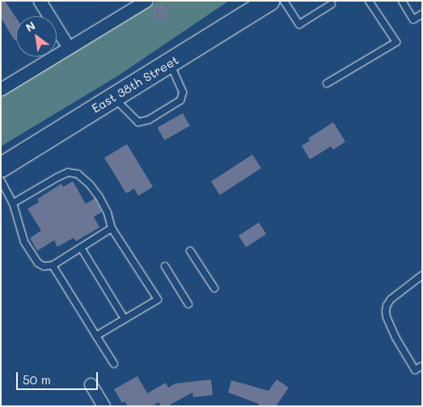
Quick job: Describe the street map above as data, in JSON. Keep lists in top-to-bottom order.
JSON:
{
  "streets": {
    "main road": ["East 38th Street"]
  },
  "scale_bar": "50 m",
  "north": "top left"
}
